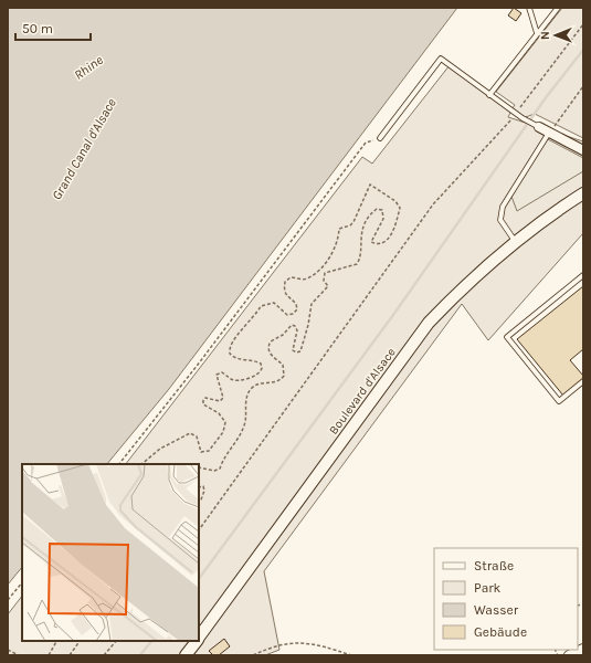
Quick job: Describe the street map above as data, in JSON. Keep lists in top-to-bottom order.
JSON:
{
  "streets": {
    "street": ["Boulevard d'Alsace"]
  },
  "water": ["Rhine", "Grand Canal d'Alsace"],
  "legend": [
    "Straße",
    "Park",
    "Wasser",
    "Gebäude"
  ],
  "scale_bar": "50 m",
  "north": "left"
}
